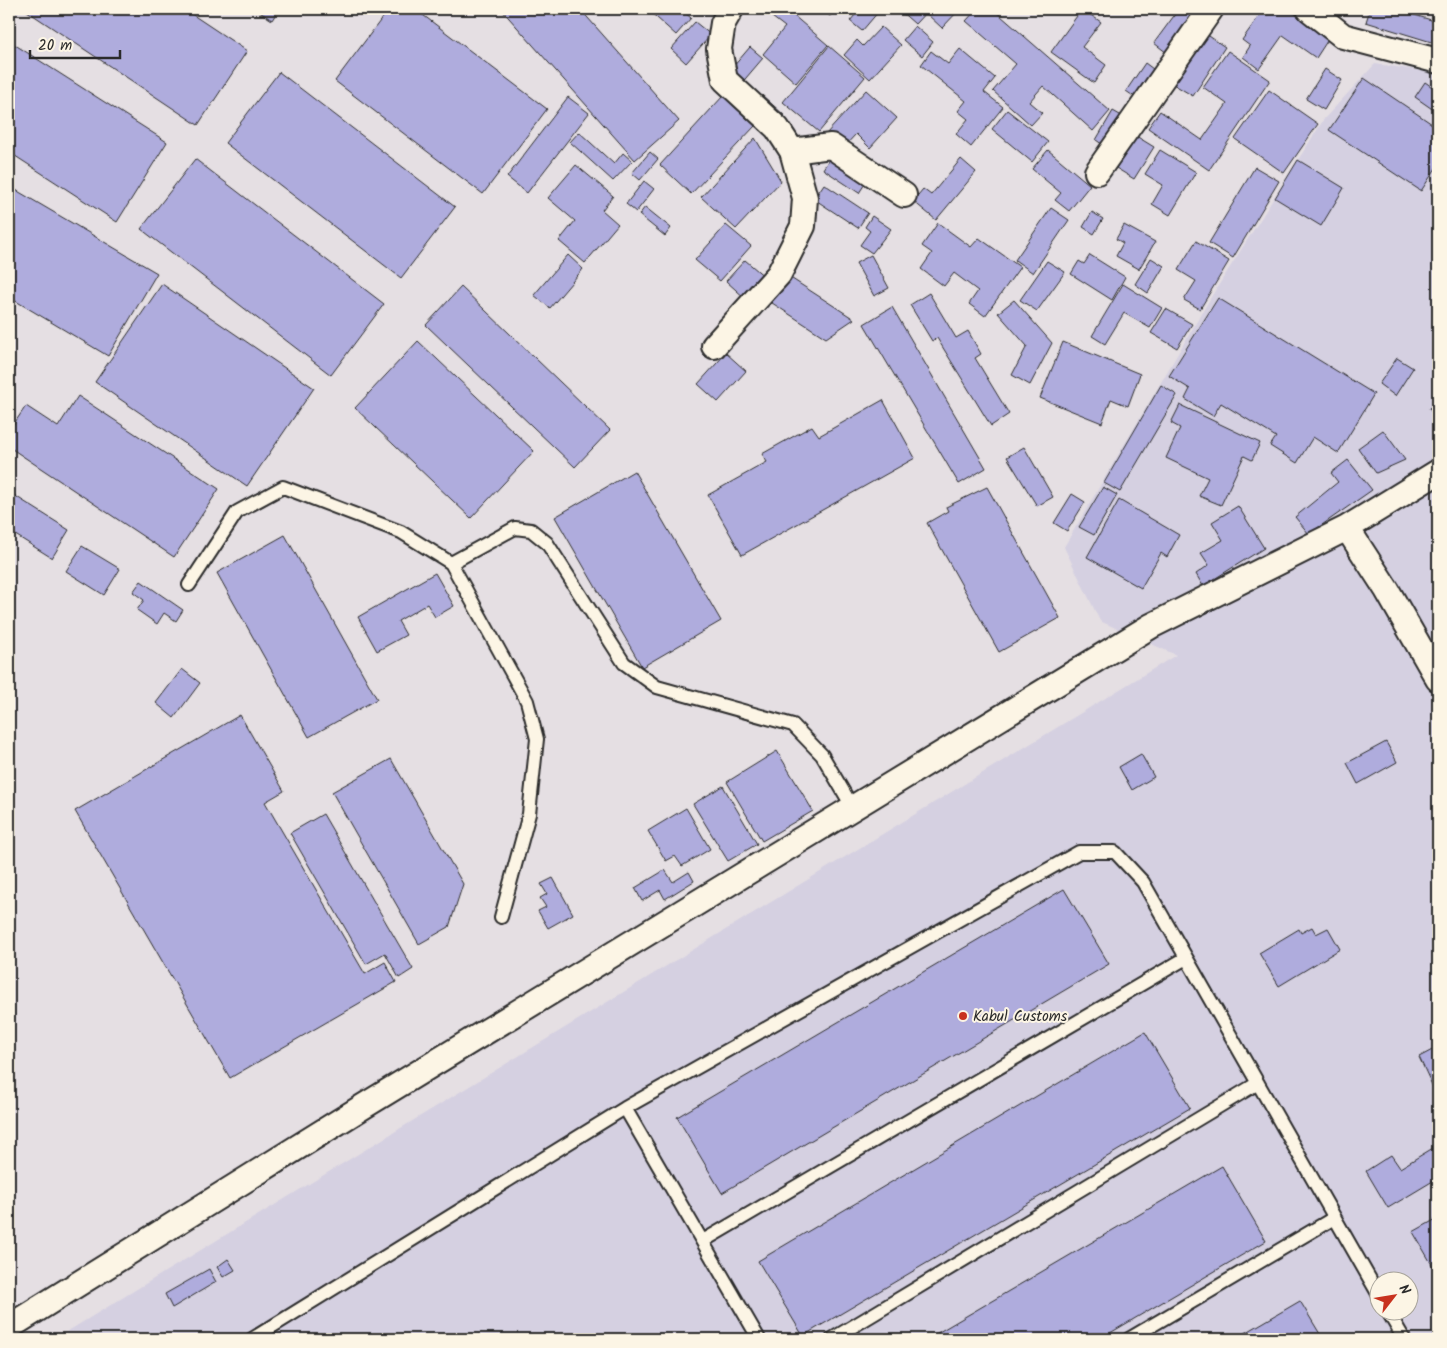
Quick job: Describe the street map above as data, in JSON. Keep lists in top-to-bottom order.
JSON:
{
  "places": ["Kabul Customs"],
  "scale_bar": "20 m",
  "north": "top right"
}
